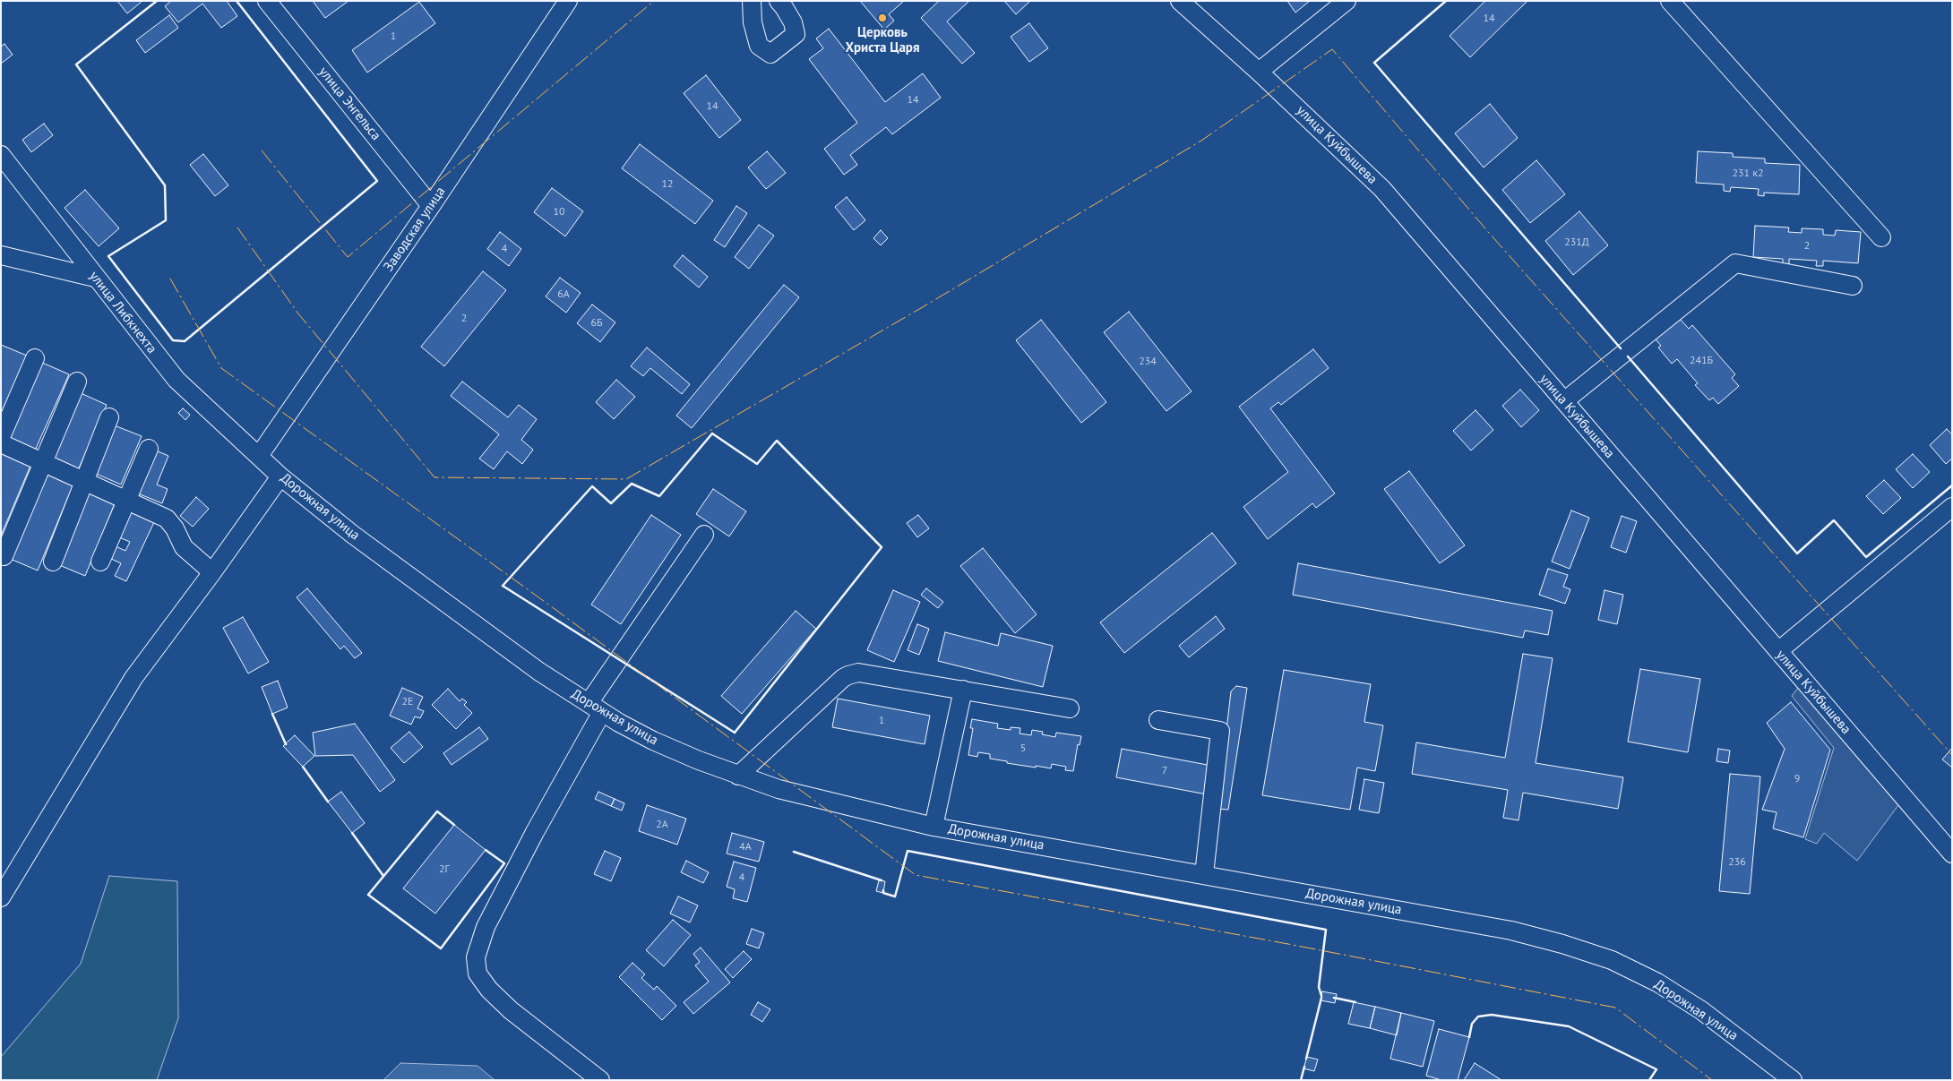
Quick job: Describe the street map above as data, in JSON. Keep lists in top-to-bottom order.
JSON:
{
  "streets": {
    "street": [
      "улица Энгельса",
      "улица Куйбышева",
      "Заводская улица",
      "улица Либкнехта",
      "Дорожная улица"
    ]
  },
  "crossings": [
    ["улица Энгельса", "Заводская улица"],
    ["Заводская улица", "улица Либкнехта"],
    ["Заводская улица", "Дорожная улица"],
    ["улица Либкнехта", "Дорожная улица"]
  ],
  "places": ["Церковь Христа Царя"],
  "house_numbers": [
    "14",
    "1",
    "14",
    "14",
    "231 к2",
    "12",
    "10",
    "231Д",
    "2",
    "4",
    "6А",
    "2",
    "6Б",
    "241Б",
    "234",
    "2Е",
    "1",
    "5",
    "7",
    "9",
    "2А",
    "4А",
    "236",
    "2Г",
    "4"
  ]
}
